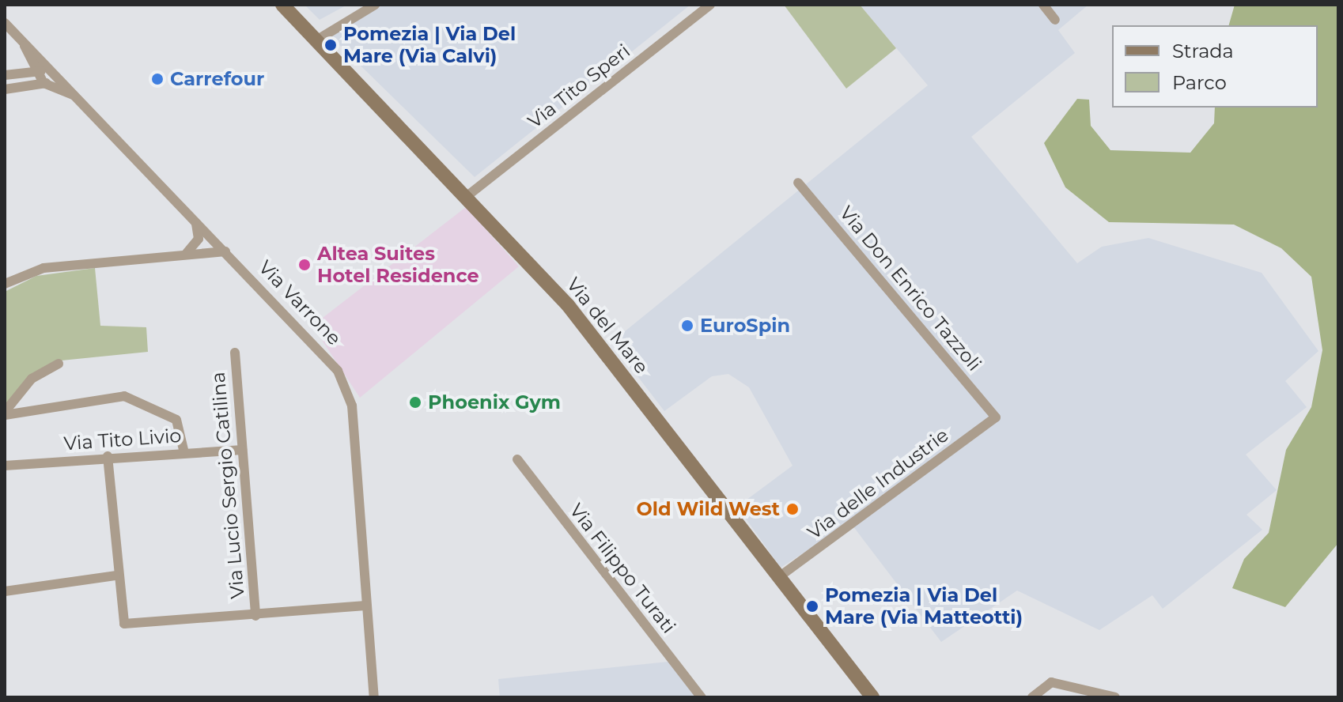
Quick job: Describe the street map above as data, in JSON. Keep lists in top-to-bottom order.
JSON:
{
  "streets": {
    "main road": ["Via del Mare"],
    "street": [
      "Via Tito Speri",
      "Via Don Enrico Tazzoli",
      "Via Varrone",
      "Via Tito Livio",
      "Via delle Industrie",
      "Via Lucio Sergio Catilina",
      "Via Filippo Turati"
    ]
  },
  "crossings": [
    ["Via Tito Speri", "Via del Mare"],
    ["Via Don Enrico Tazzoli", "Via delle Industrie"],
    ["Via del Mare", "Via delle Industrie"],
    ["Via Tito Livio", "Via Lucio Sergio Catilina"]
  ],
  "places": [
    "Pomezia | Via Del Mare (Via Calvi)",
    "Carrefour",
    "Altea Suites Hotel Residence",
    "EuroSpin",
    "Phoenix Gym",
    "Old Wild West",
    "Pomezia | Via Del Mare (Via Matteotti)"
  ],
  "legend": ["Strada", "Parco"]
}
